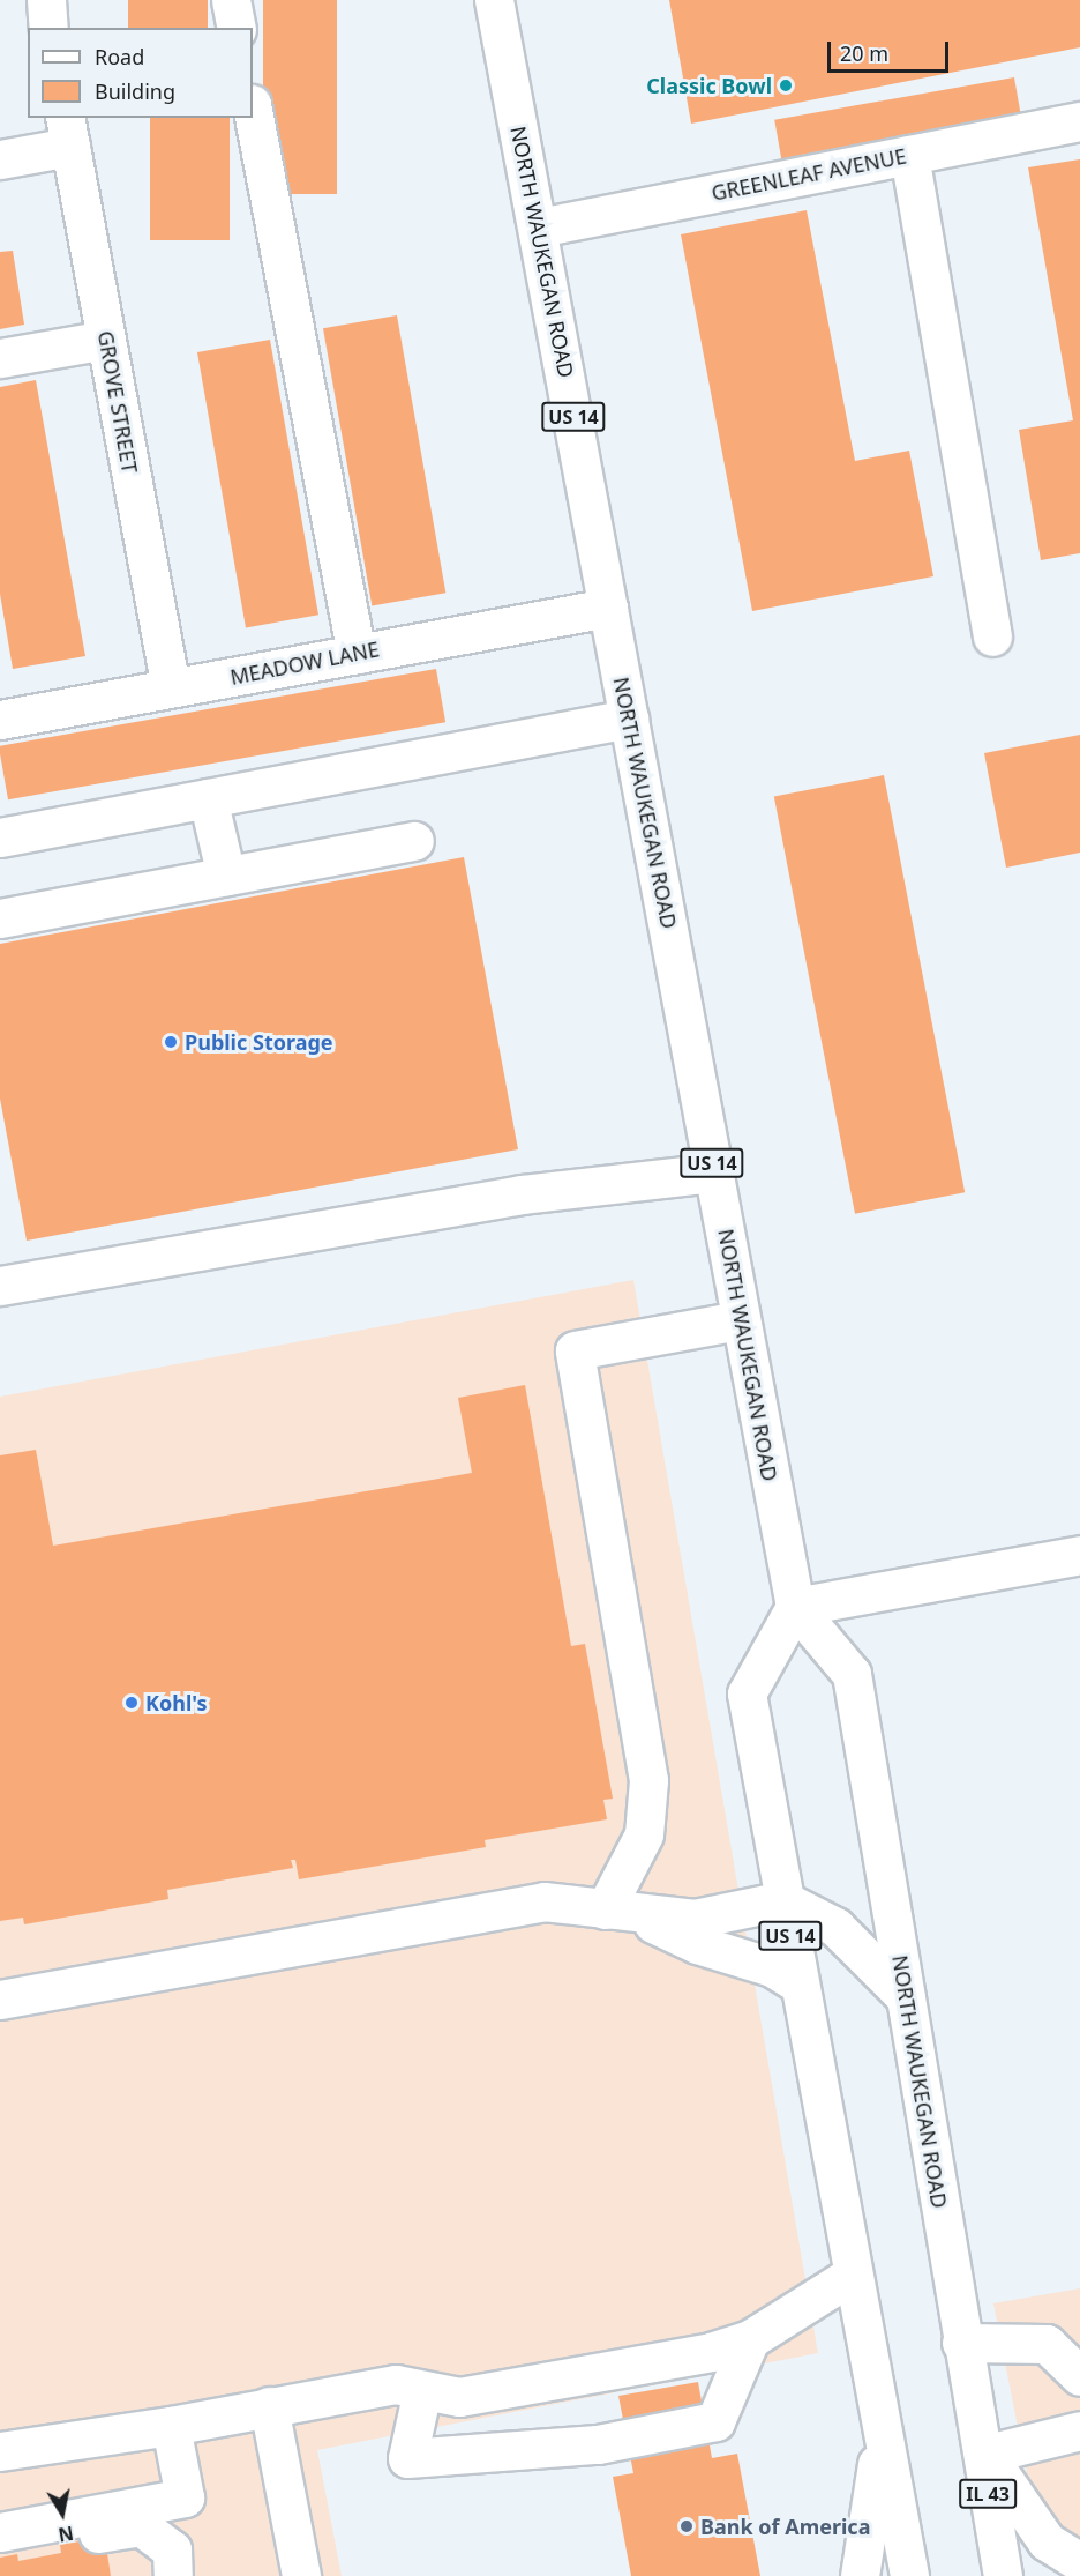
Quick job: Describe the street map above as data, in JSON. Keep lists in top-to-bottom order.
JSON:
{
  "streets": {
    "main road": [
      "GREENLEAF AVENUE",
      "NORTH WAUKEGAN ROAD",
      "GROVE STREET",
      "US 14",
      "MEADOW LANE",
      "IL 43"
    ]
  },
  "crossings": [
    ["GREENLEAF AVENUE", "NORTH WAUKEGAN ROAD"],
    ["NORTH WAUKEGAN ROAD", "US 14"],
    ["NORTH WAUKEGAN ROAD", "MEADOW LANE"],
    ["GROVE STREET", "MEADOW LANE"]
  ],
  "places": [
    "Classic Bowl",
    "Public Storage",
    "Kohl's",
    "Bank of America"
  ],
  "legend": ["Road", "Building"],
  "scale_bar": "20 m",
  "north": "bottom"
}
